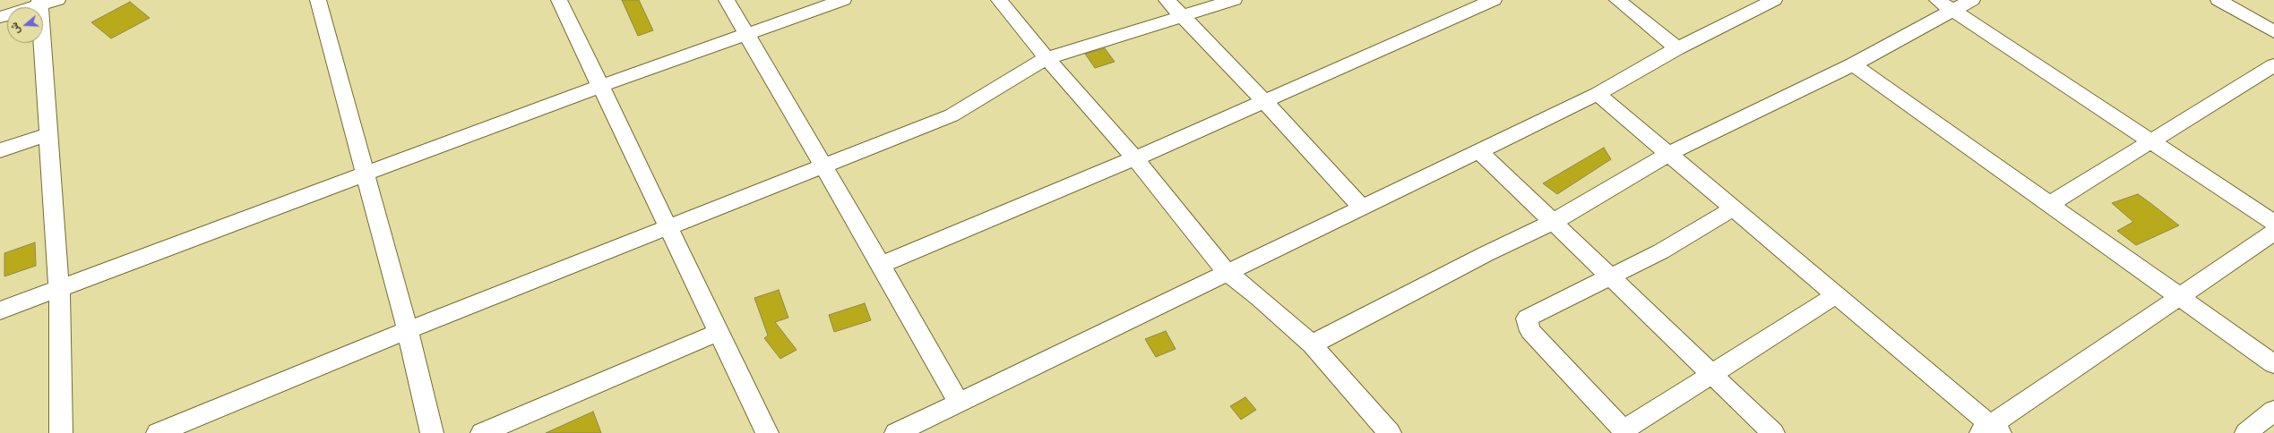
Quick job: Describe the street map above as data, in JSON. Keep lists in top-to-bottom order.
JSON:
{
  "north": "left"
}
